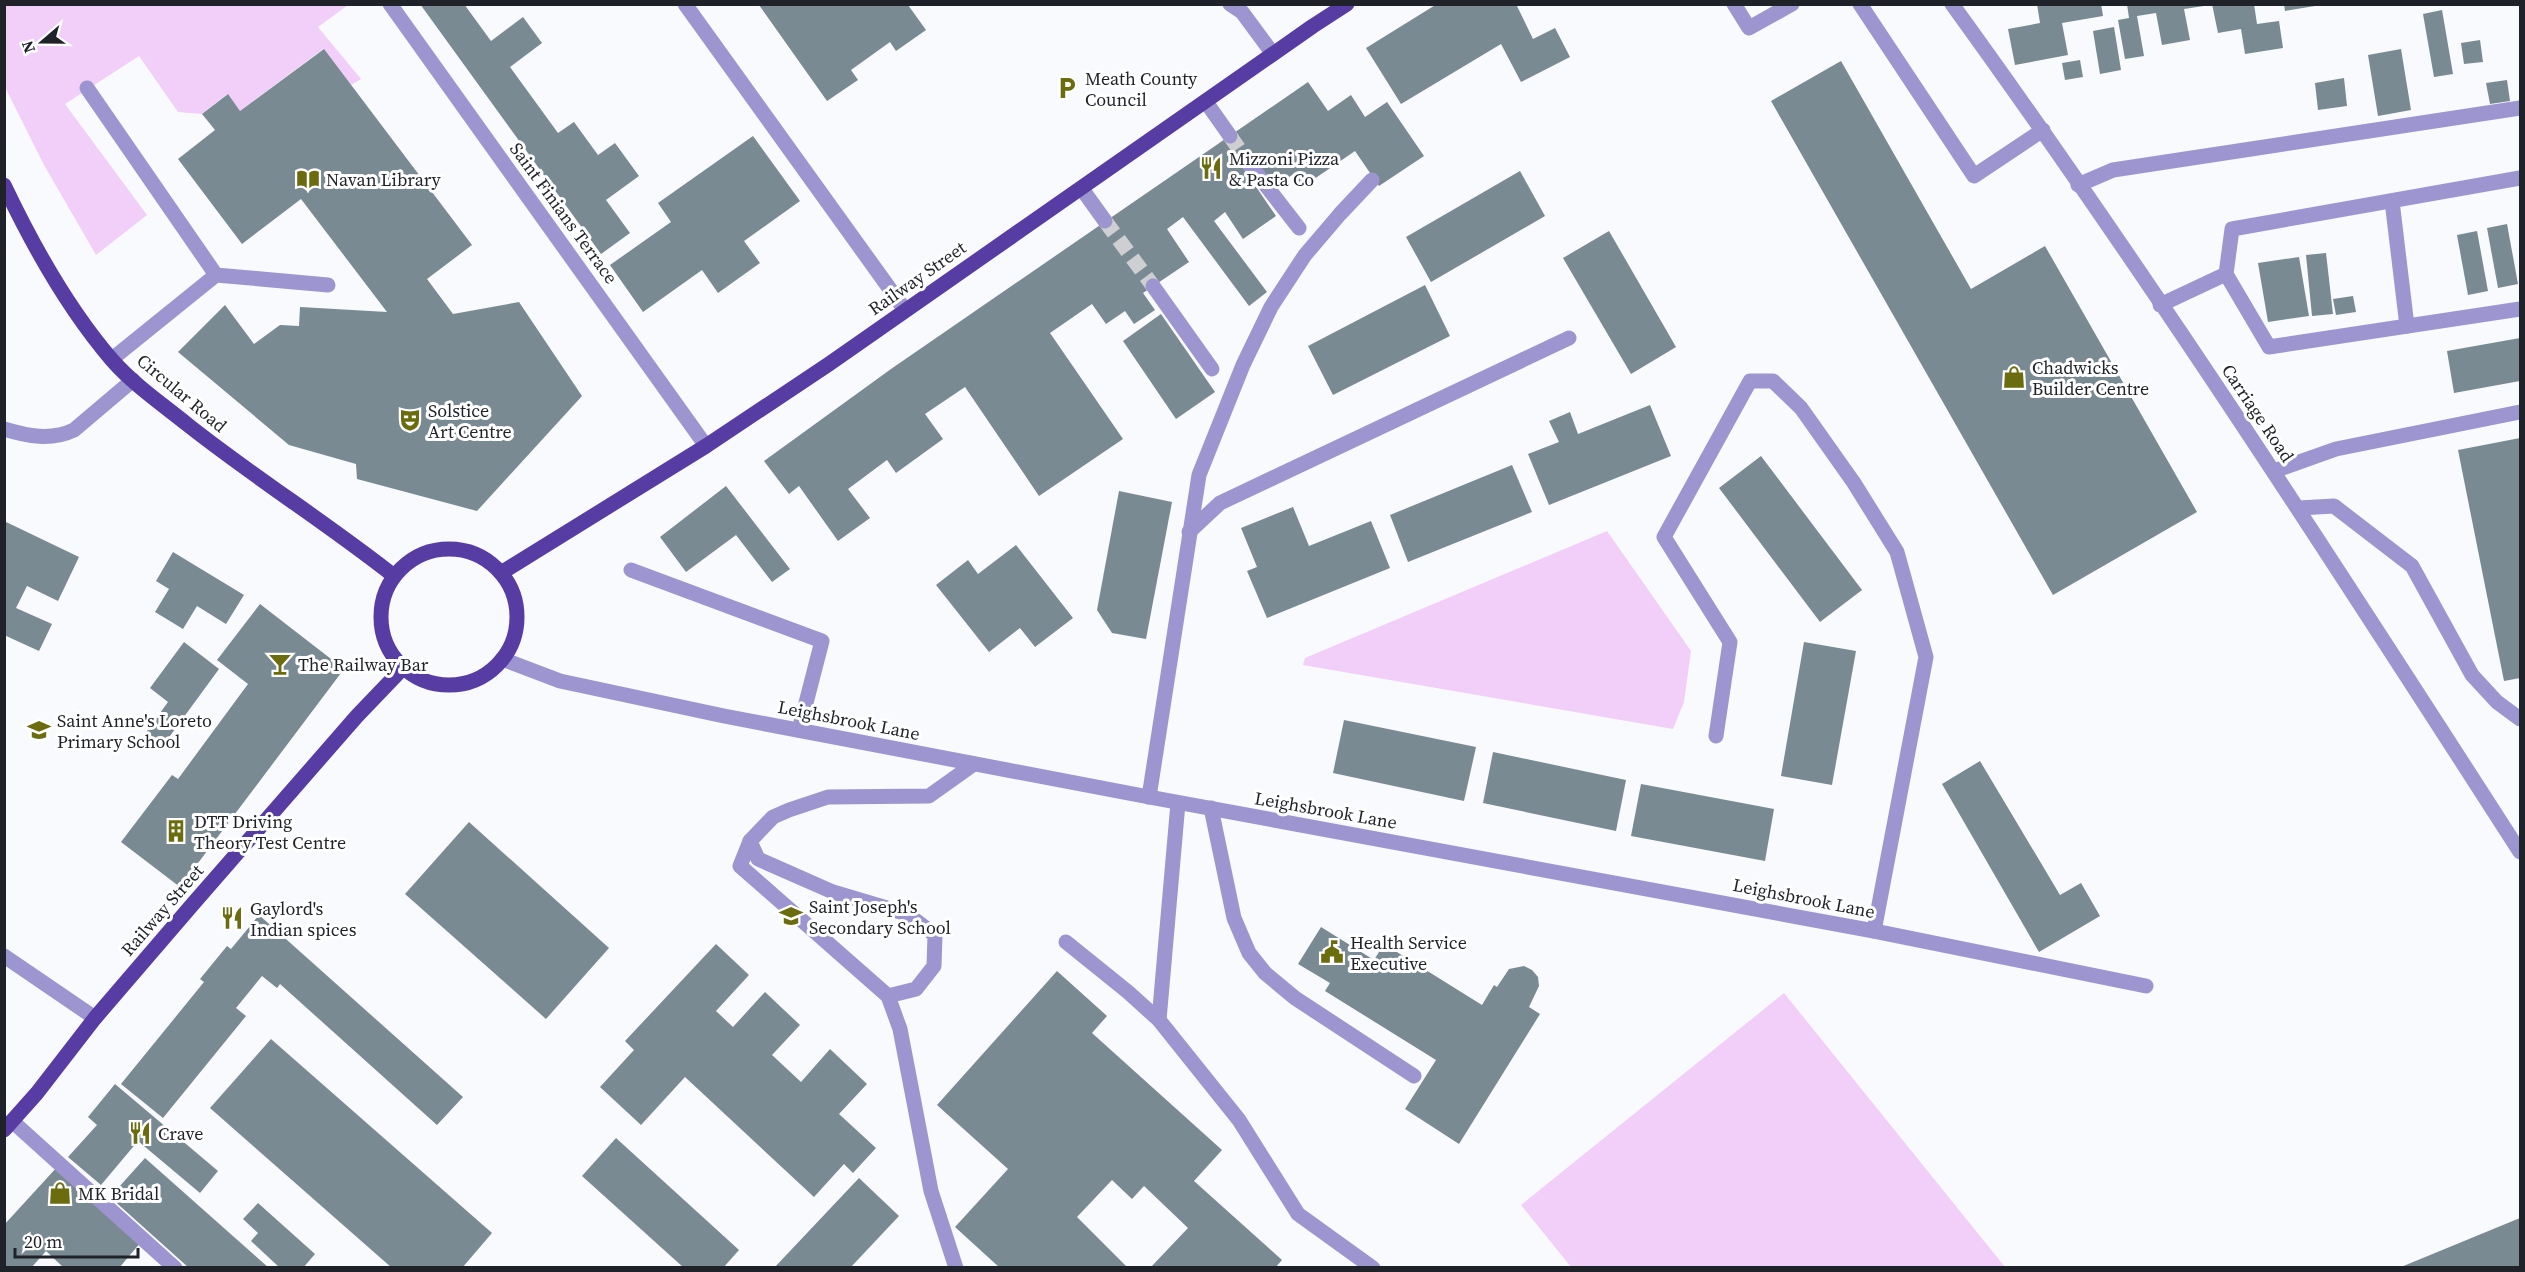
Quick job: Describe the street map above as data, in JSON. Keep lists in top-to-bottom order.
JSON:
{
  "streets": {
    "main road": ["Railway Street", "Circular Road"],
    "street": ["Saint Finians Terrace", "Carriage Road", "Leighsbrook Lane"]
  },
  "crossings": [
    ["Saint Finians Terrace", "Railway Street"],
    ["Railway Street", "Circular Road"],
    ["Railway Street", "Leighsbrook Lane"],
    ["Circular Road", "Leighsbrook Lane"]
  ],
  "places": {
    "parking": ["Meath County Council"],
    "restaurant": ["Mizzoni Pizza & Pasta Co", "Gaylord's Indian spices", "Crave"],
    "library": ["Navan Library"],
    "shop": ["Chadwicks Builder Centre", "MK Bridal"],
    "theatre": ["Solstice Art Centre"],
    "bar": ["The Railway Bar"],
    "school or university": ["Saint Anne's Loreto Primary School", "Saint Joseph's Secondary School"],
    "building": ["DTT Driving Theory Test Centre"],
    "public building": ["Health Service Executive"]
  },
  "scale_bar": "20 m",
  "north": "left"
}
